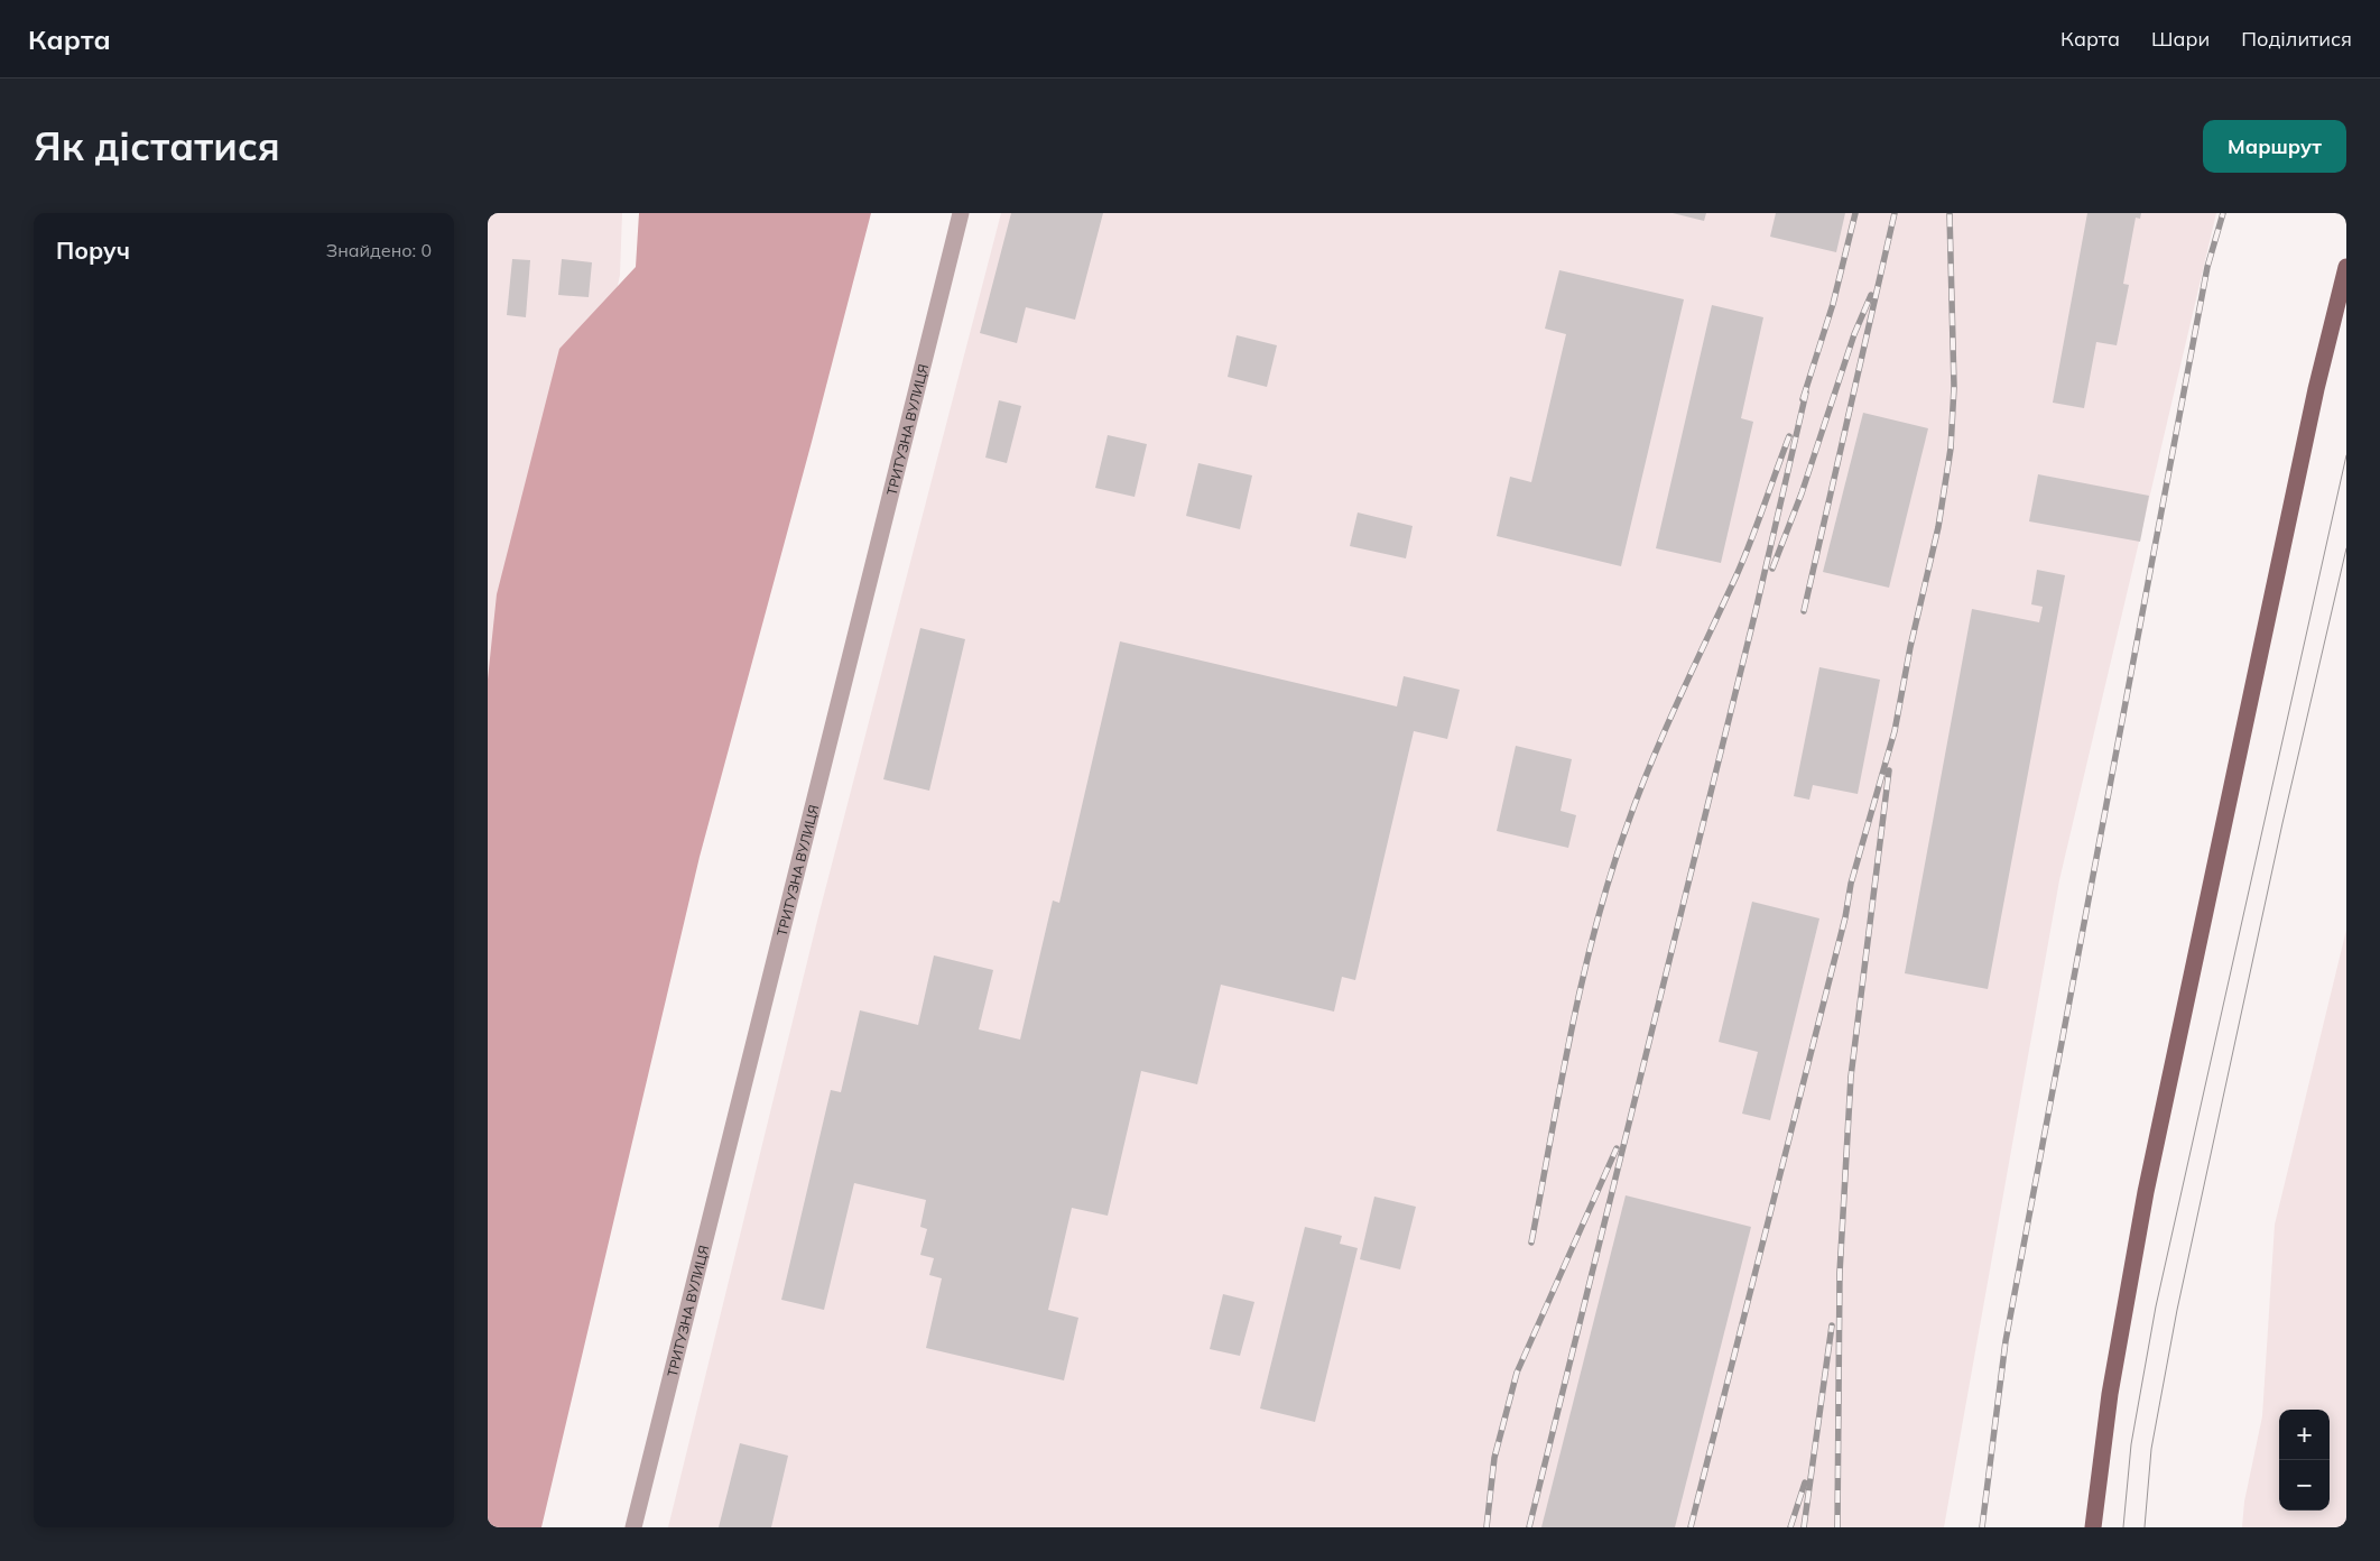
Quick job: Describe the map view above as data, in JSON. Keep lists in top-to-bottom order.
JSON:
{
  "streets": {
    "street": ["ТРИТУЗНА ВУЛИЦЯ"]
  },
  "page": {
    "header": "Карта",
    "nav": ["Карта", "Шари", "Поділитися"],
    "buttons": "Маршрут",
    "title": "Як дістатися",
    "heading": ["Поруч", "Знайдено: 0"],
    "map_buttons": ["+", "−"]
  }
}
